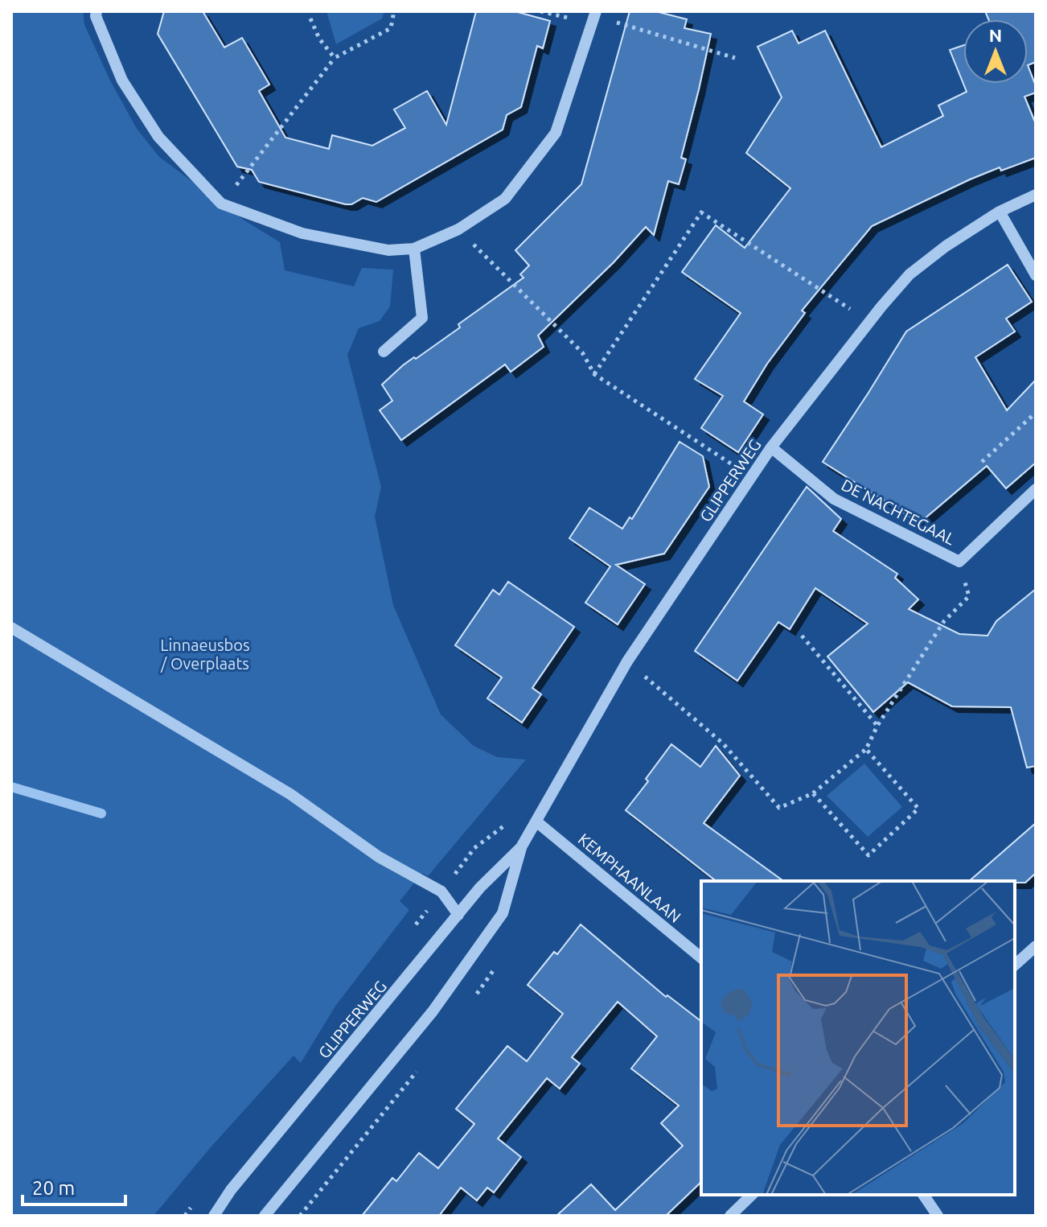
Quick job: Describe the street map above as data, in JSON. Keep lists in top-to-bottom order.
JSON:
{
  "streets": {
    "street": ["GLIPPERWEG", "DE NACHTEGAAL", "KEMPHAANLAAN"]
  },
  "crossings": [
    ["GLIPPERWEG", "DE NACHTEGAAL"],
    ["GLIPPERWEG", "KEMPHAANLAAN"]
  ],
  "parks": ["Linnaeusbos / Overplaats"],
  "scale_bar": "20 m",
  "north": "top"
}
